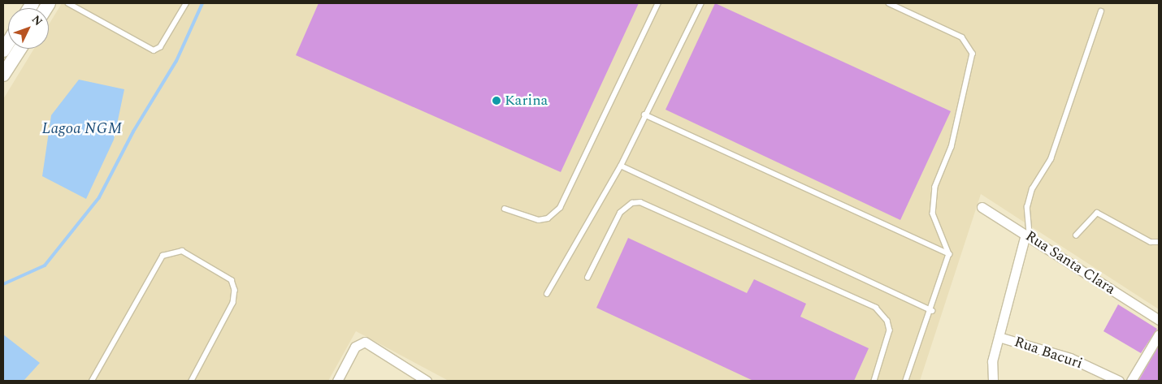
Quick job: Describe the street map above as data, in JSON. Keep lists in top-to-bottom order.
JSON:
{
  "streets": {
    "street": ["Rua Santa Clara", "Rua Bacuri"]
  },
  "water": ["Lagoa NGM"],
  "places": ["Karina"],
  "north": "top right"
}
